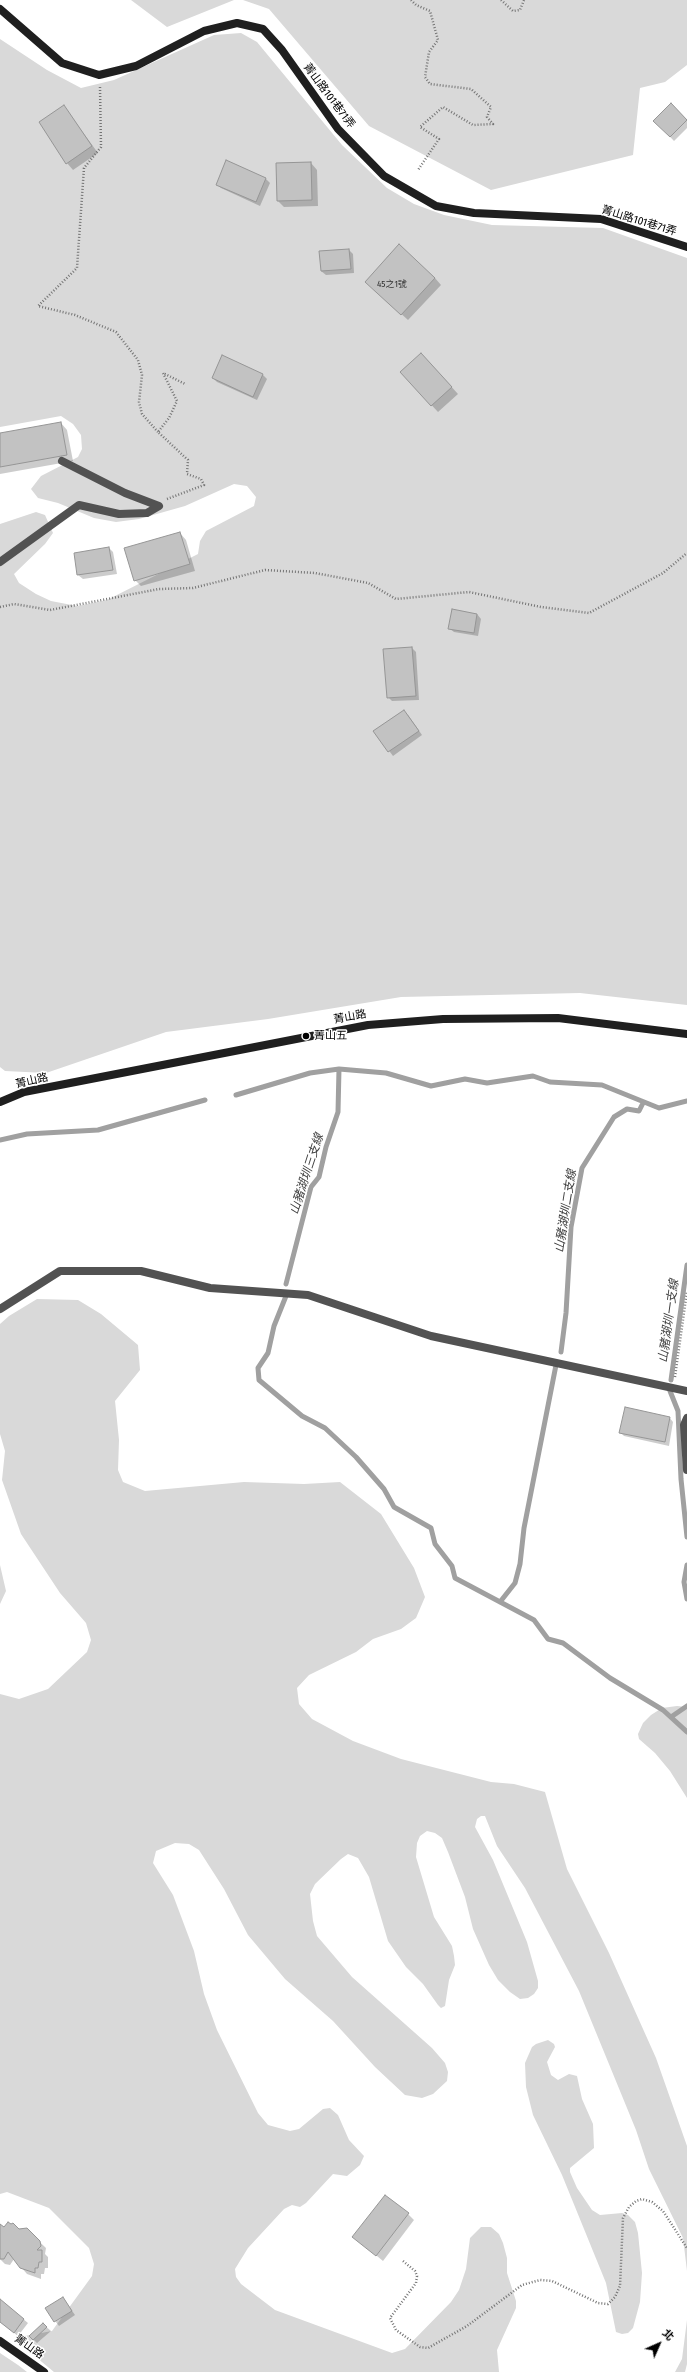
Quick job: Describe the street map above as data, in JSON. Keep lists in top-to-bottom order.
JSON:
{
  "streets": {
    "street": ["菁山路101巷71弄", "菁山路"]
  },
  "water": ["山豬湖圳三支線", "山豬湖圳二支線", "山豬湖圳一支線"],
  "places": ["菁山五"],
  "house_numbers": ["45之1號"],
  "north": "top right"
}
